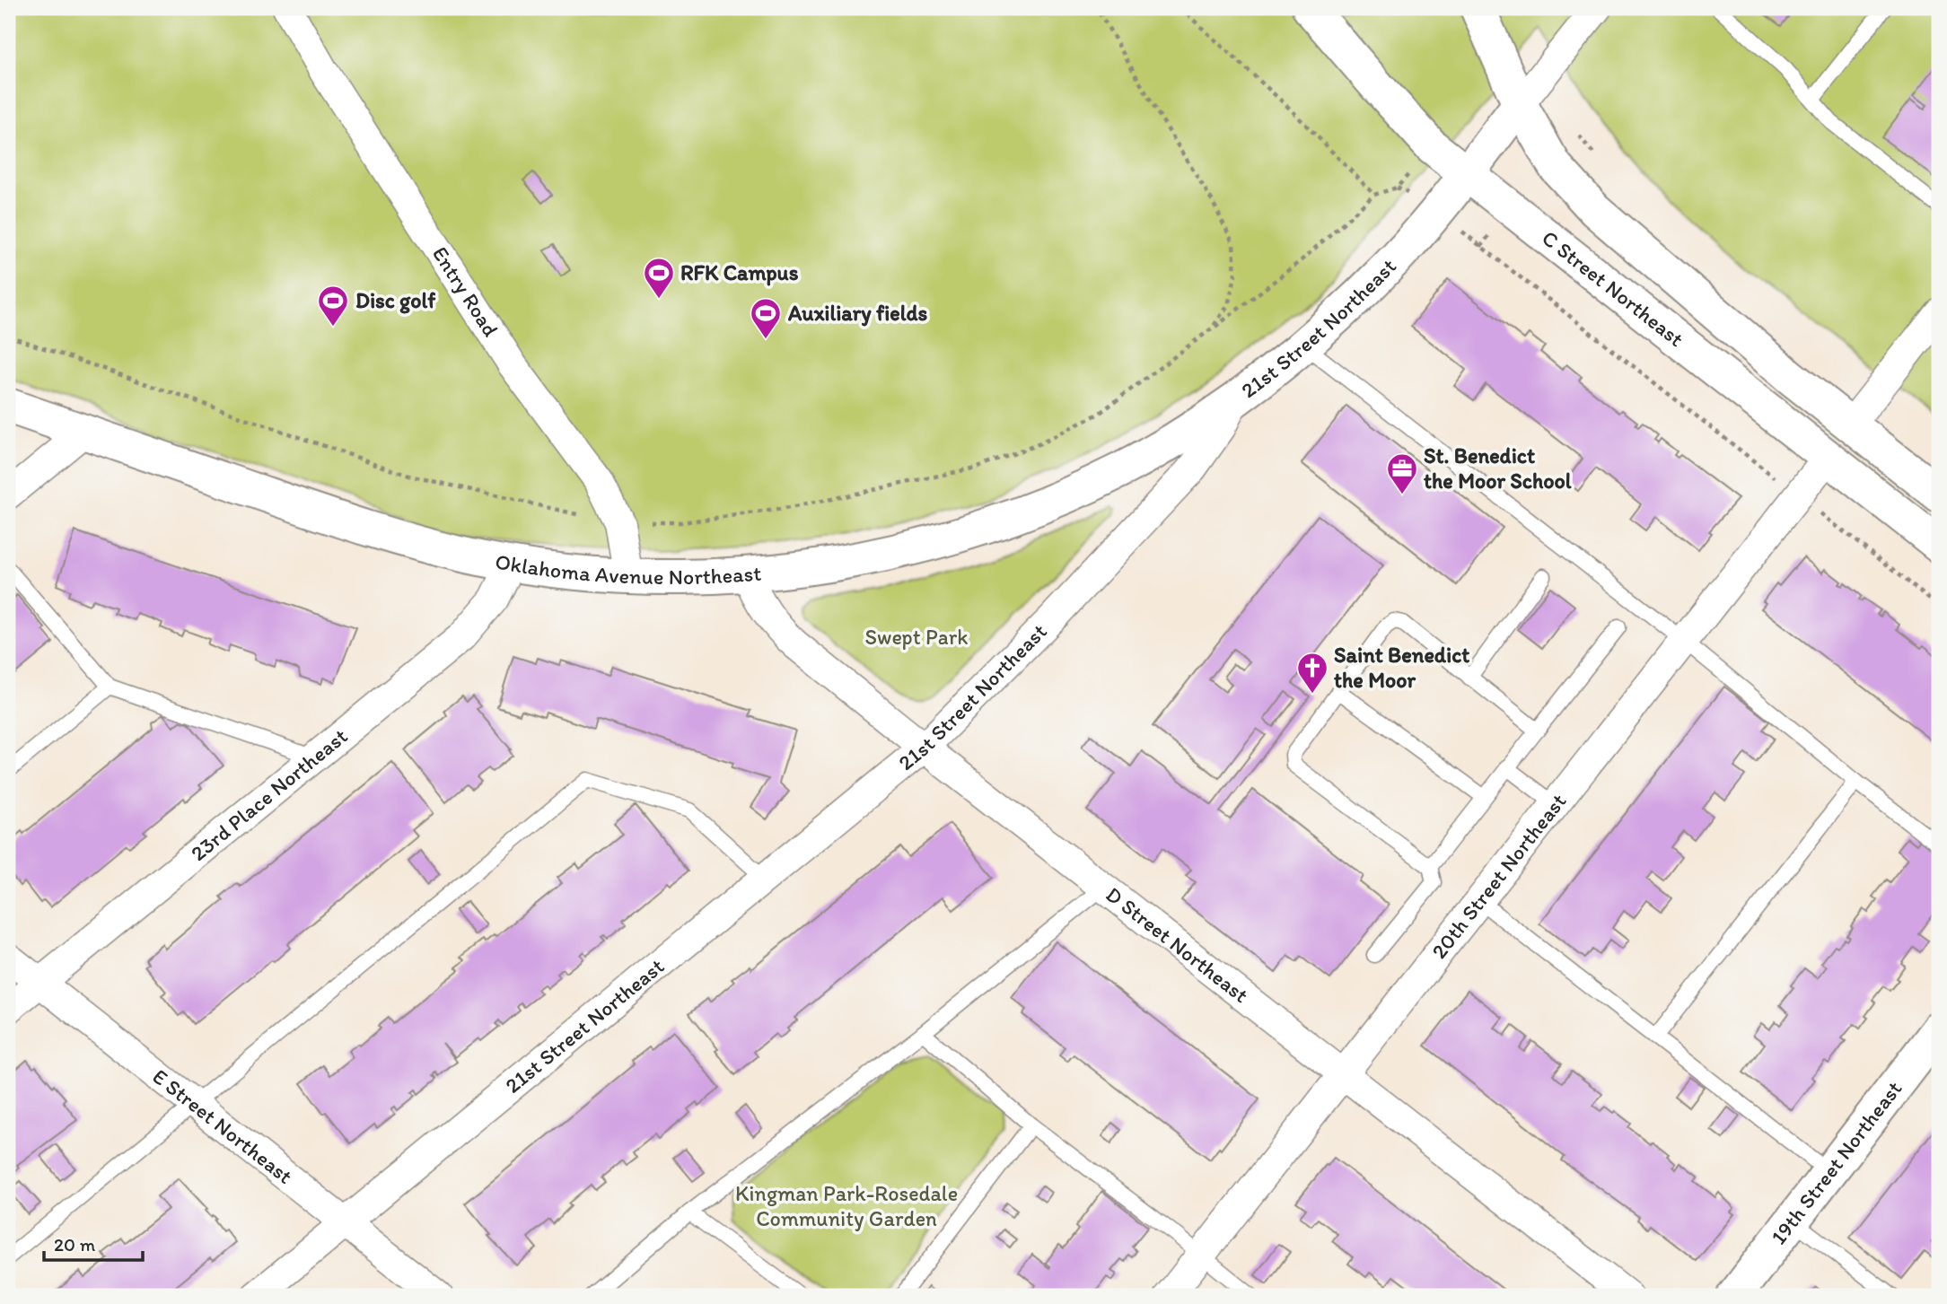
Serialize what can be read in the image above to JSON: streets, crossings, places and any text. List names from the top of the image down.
{
  "streets": {
    "main road": [
      "C Street Northeast",
      "21st Street Northeast",
      "Oklahoma Avenue Northeast",
      "19th Street Northeast"
    ],
    "street": [
      "Entry Road",
      "23rd Place Northeast",
      "20th Street Northeast",
      "D Street Northeast",
      "E Street Northeast"
    ]
  },
  "crossings": [
    ["C Street Northeast", "21st Street Northeast"],
    ["C Street Northeast", "20th Street Northeast"],
    ["Entry Road", "Oklahoma Avenue Northeast"],
    ["21st Street Northeast", "Oklahoma Avenue Northeast"],
    ["21st Street Northeast", "D Street Northeast"],
    ["21st Street Northeast", "E Street Northeast"],
    ["Oklahoma Avenue Northeast", "23rd Place Northeast"],
    ["Oklahoma Avenue Northeast", "D Street Northeast"],
    ["23rd Place Northeast", "E Street Northeast"],
    ["20th Street Northeast", "D Street Northeast"]
  ],
  "parks": ["Swept Park", "Kingman Park-Rosedale Community Garden"],
  "places": {
    "sports": ["RFK Campus", "Disc golf", "Auxiliary fields"],
    "office": ["St. Benedict the Moor School"],
    "church": ["Saint Benedict the Moor"]
  },
  "scale_bar": "20 m"
}
